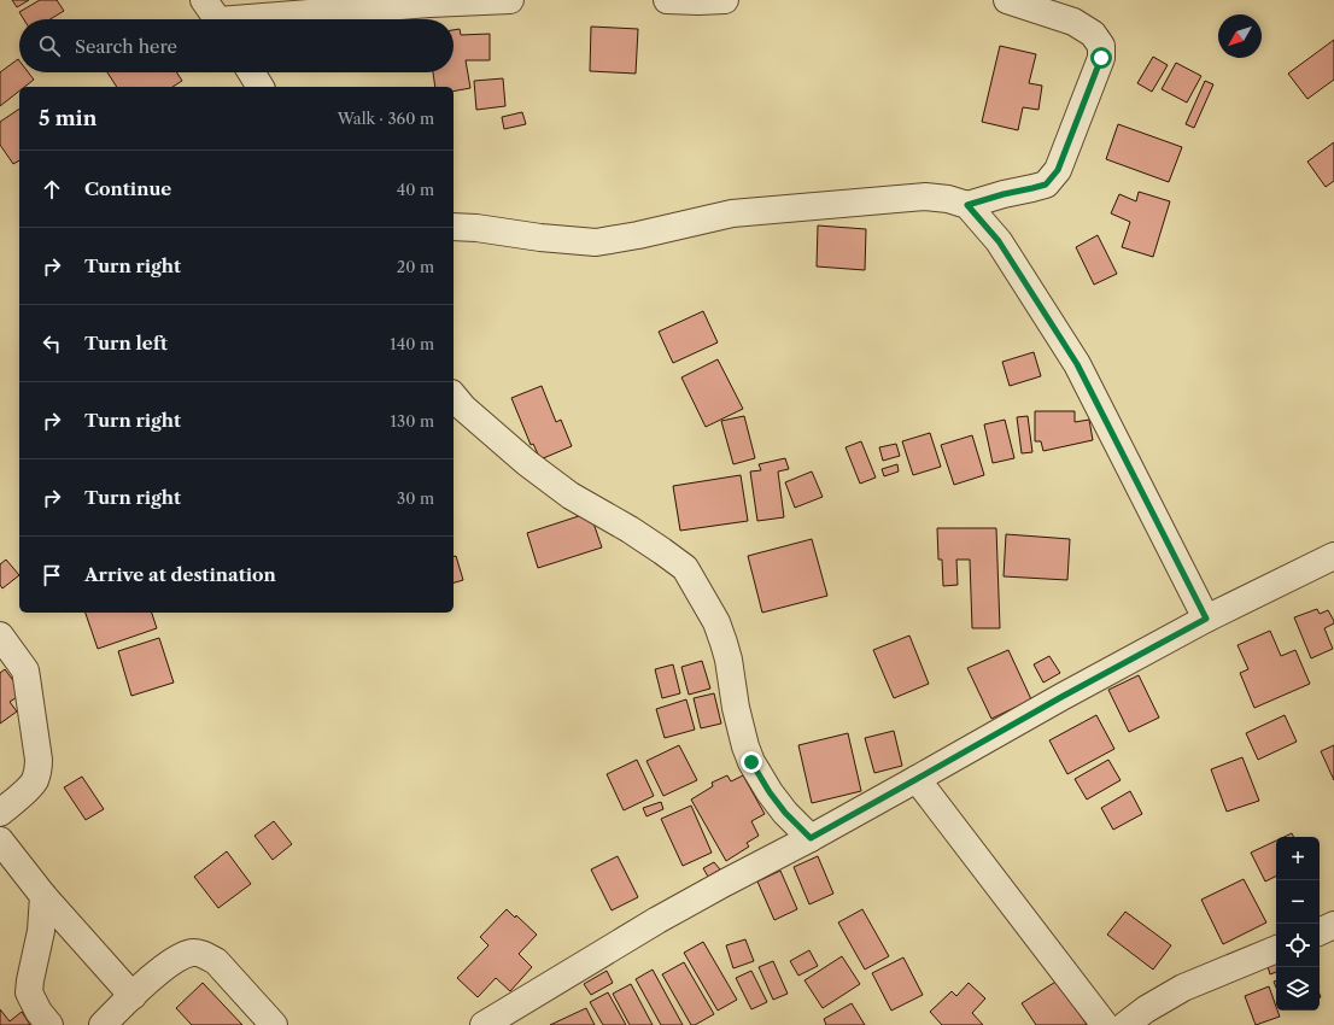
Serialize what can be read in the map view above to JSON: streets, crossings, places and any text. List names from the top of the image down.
{
  "north": "bottom left",
  "page": {
    "search": "Search here",
    "heading": ["5 min", "Walk · 360 m"],
    "list": [
      ["Continue", "40 m"],
      ["Turn right", "20 m"],
      ["Turn left", "140 m"],
      ["Turn right", "130 m"],
      ["Turn right", "30 m"],
      "Arrive at destination"
    ],
    "map_buttons": ["+", "−"]
  }
}
